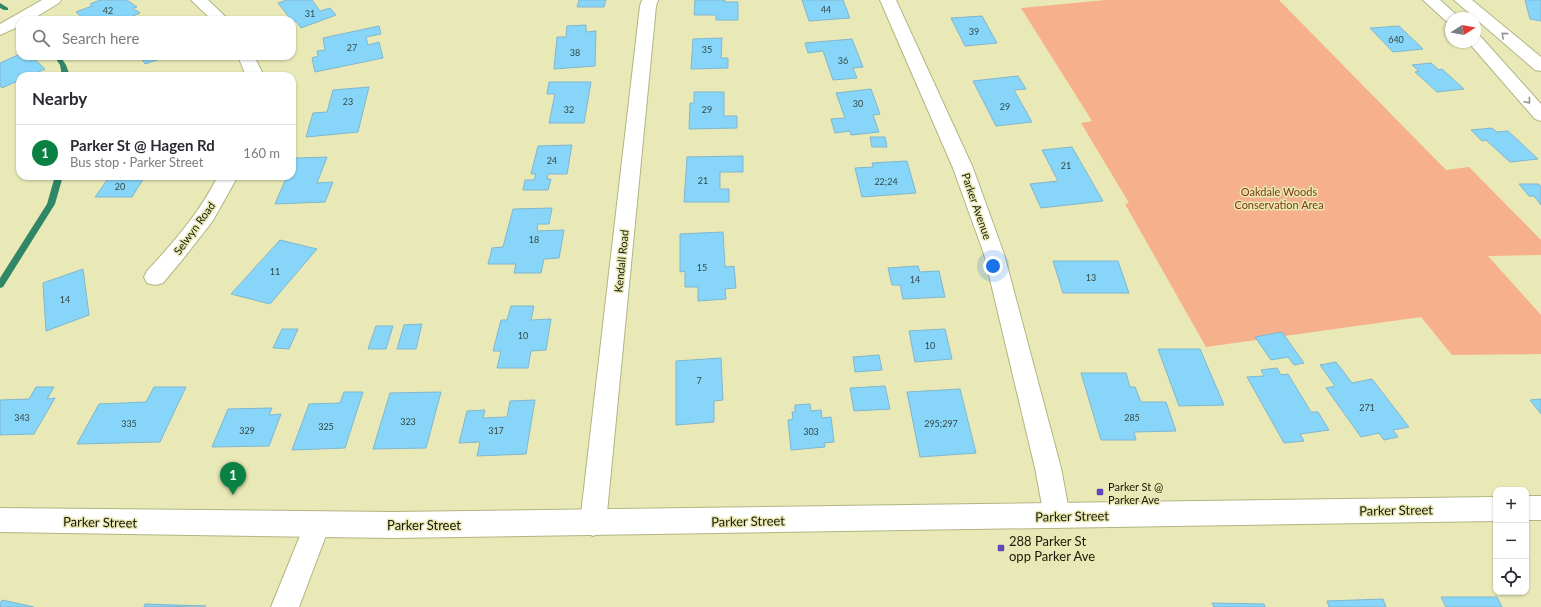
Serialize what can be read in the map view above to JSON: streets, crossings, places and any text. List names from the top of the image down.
{
  "streets": {
    "main road": [
      "Parker Avenue",
      "Selwyn Road",
      "Kendall Road",
      "Parker Street"
    ]
  },
  "crossings": [
    ["Parker Avenue", "Parker Street"],
    ["Kendall Road", "Parker Street"]
  ],
  "parks": ["Oakdale Woods Conservation Area"],
  "places": {
    "transit": ["Parker St @ Parker Ave", "288 Parker St opp Parker Ave"]
  },
  "house_numbers": [
    "44",
    "42",
    "31",
    "39",
    "640",
    "27",
    "35",
    "38",
    "36",
    "23",
    "30",
    "29",
    "32",
    "29",
    "24",
    "21",
    "21",
    "22;24",
    "20",
    "18",
    "15",
    "11",
    "13",
    "14",
    "14",
    "10",
    "10",
    "7",
    "271",
    "343",
    "285",
    "323",
    "335",
    "295;297",
    "325",
    "329",
    "317",
    "303"
  ],
  "north": "right",
  "page": {
    "search": "Search here",
    "heading": "Nearby",
    "list": [
      {
        "mark": "1",
        "name": "Parker St @ Hagen Rd",
        "note": "Bus stop · Parker Street",
        "value": "160 m"
      }
    ],
    "pins": "1",
    "map_buttons": ["+", "−"]
  }
}
